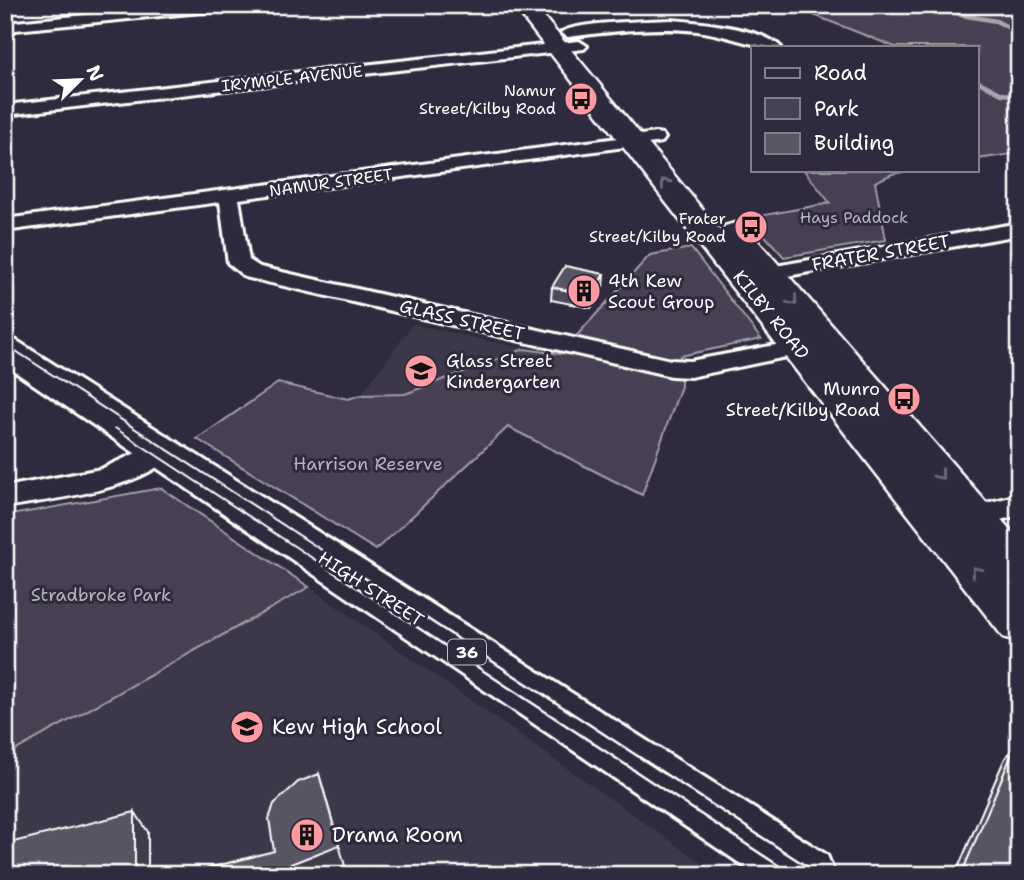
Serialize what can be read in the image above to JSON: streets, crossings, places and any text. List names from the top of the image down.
{
  "streets": {
    "main road": ["HIGH STREET", "36"],
    "street": [
      "IRYMPLE AVENUE",
      "NAMUR STREET",
      "FRATER STREET",
      "KILBY ROAD",
      "GLASS STREET"
    ]
  },
  "crossings": [
    ["IRYMPLE AVENUE", "KILBY ROAD"],
    ["NAMUR STREET", "KILBY ROAD"],
    ["NAMUR STREET", "GLASS STREET"],
    ["FRATER STREET", "KILBY ROAD"],
    ["KILBY ROAD", "GLASS STREET"]
  ],
  "parks": ["Hays Paddock", "Harrison Reserve", "Stradbroke Park"],
  "places": {
    "bus stop": ["Namur Street/Kilby Road", "Frater Street/Kilby Road", "Munro Street/Kilby Road"],
    "building": ["4th Kew Scout Group", "Drama Room"],
    "school or university": ["Glass Street Kindergarten", "Kew High School"]
  },
  "legend": ["Road", "Park", "Building"],
  "north": "top right"
}
